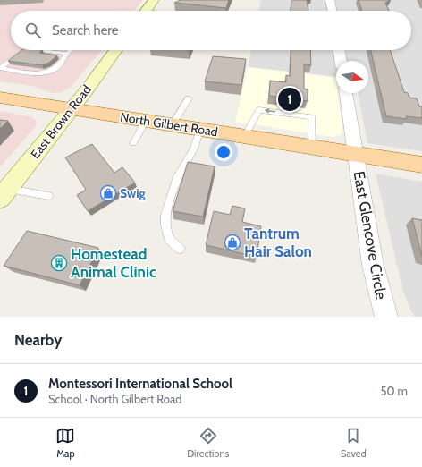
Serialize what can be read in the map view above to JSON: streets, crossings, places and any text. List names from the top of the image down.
{
  "streets": {
    "main road": ["East Brown Road", "North Gilbert Road"],
    "street": ["East Glencove Circle"]
  },
  "crossings": [
    ["East Brown Road", "North Gilbert Road"],
    ["North Gilbert Road", "East Glencove Circle"]
  ],
  "places": {
    "shop": ["Swig", "Tantrum Hair Salon"],
    "building": ["Homestead Animal Clinic"]
  },
  "north": "right",
  "page": {
    "search": "Search here",
    "pins": "1",
    "heading": "Nearby",
    "list": [
      {
        "mark": "1",
        "name": "Montessori International School",
        "note": "School · North Gilbert Road",
        "value": "50 m"
      }
    ],
    "nav": ["Map", "Directions", "Saved"]
  }
}
